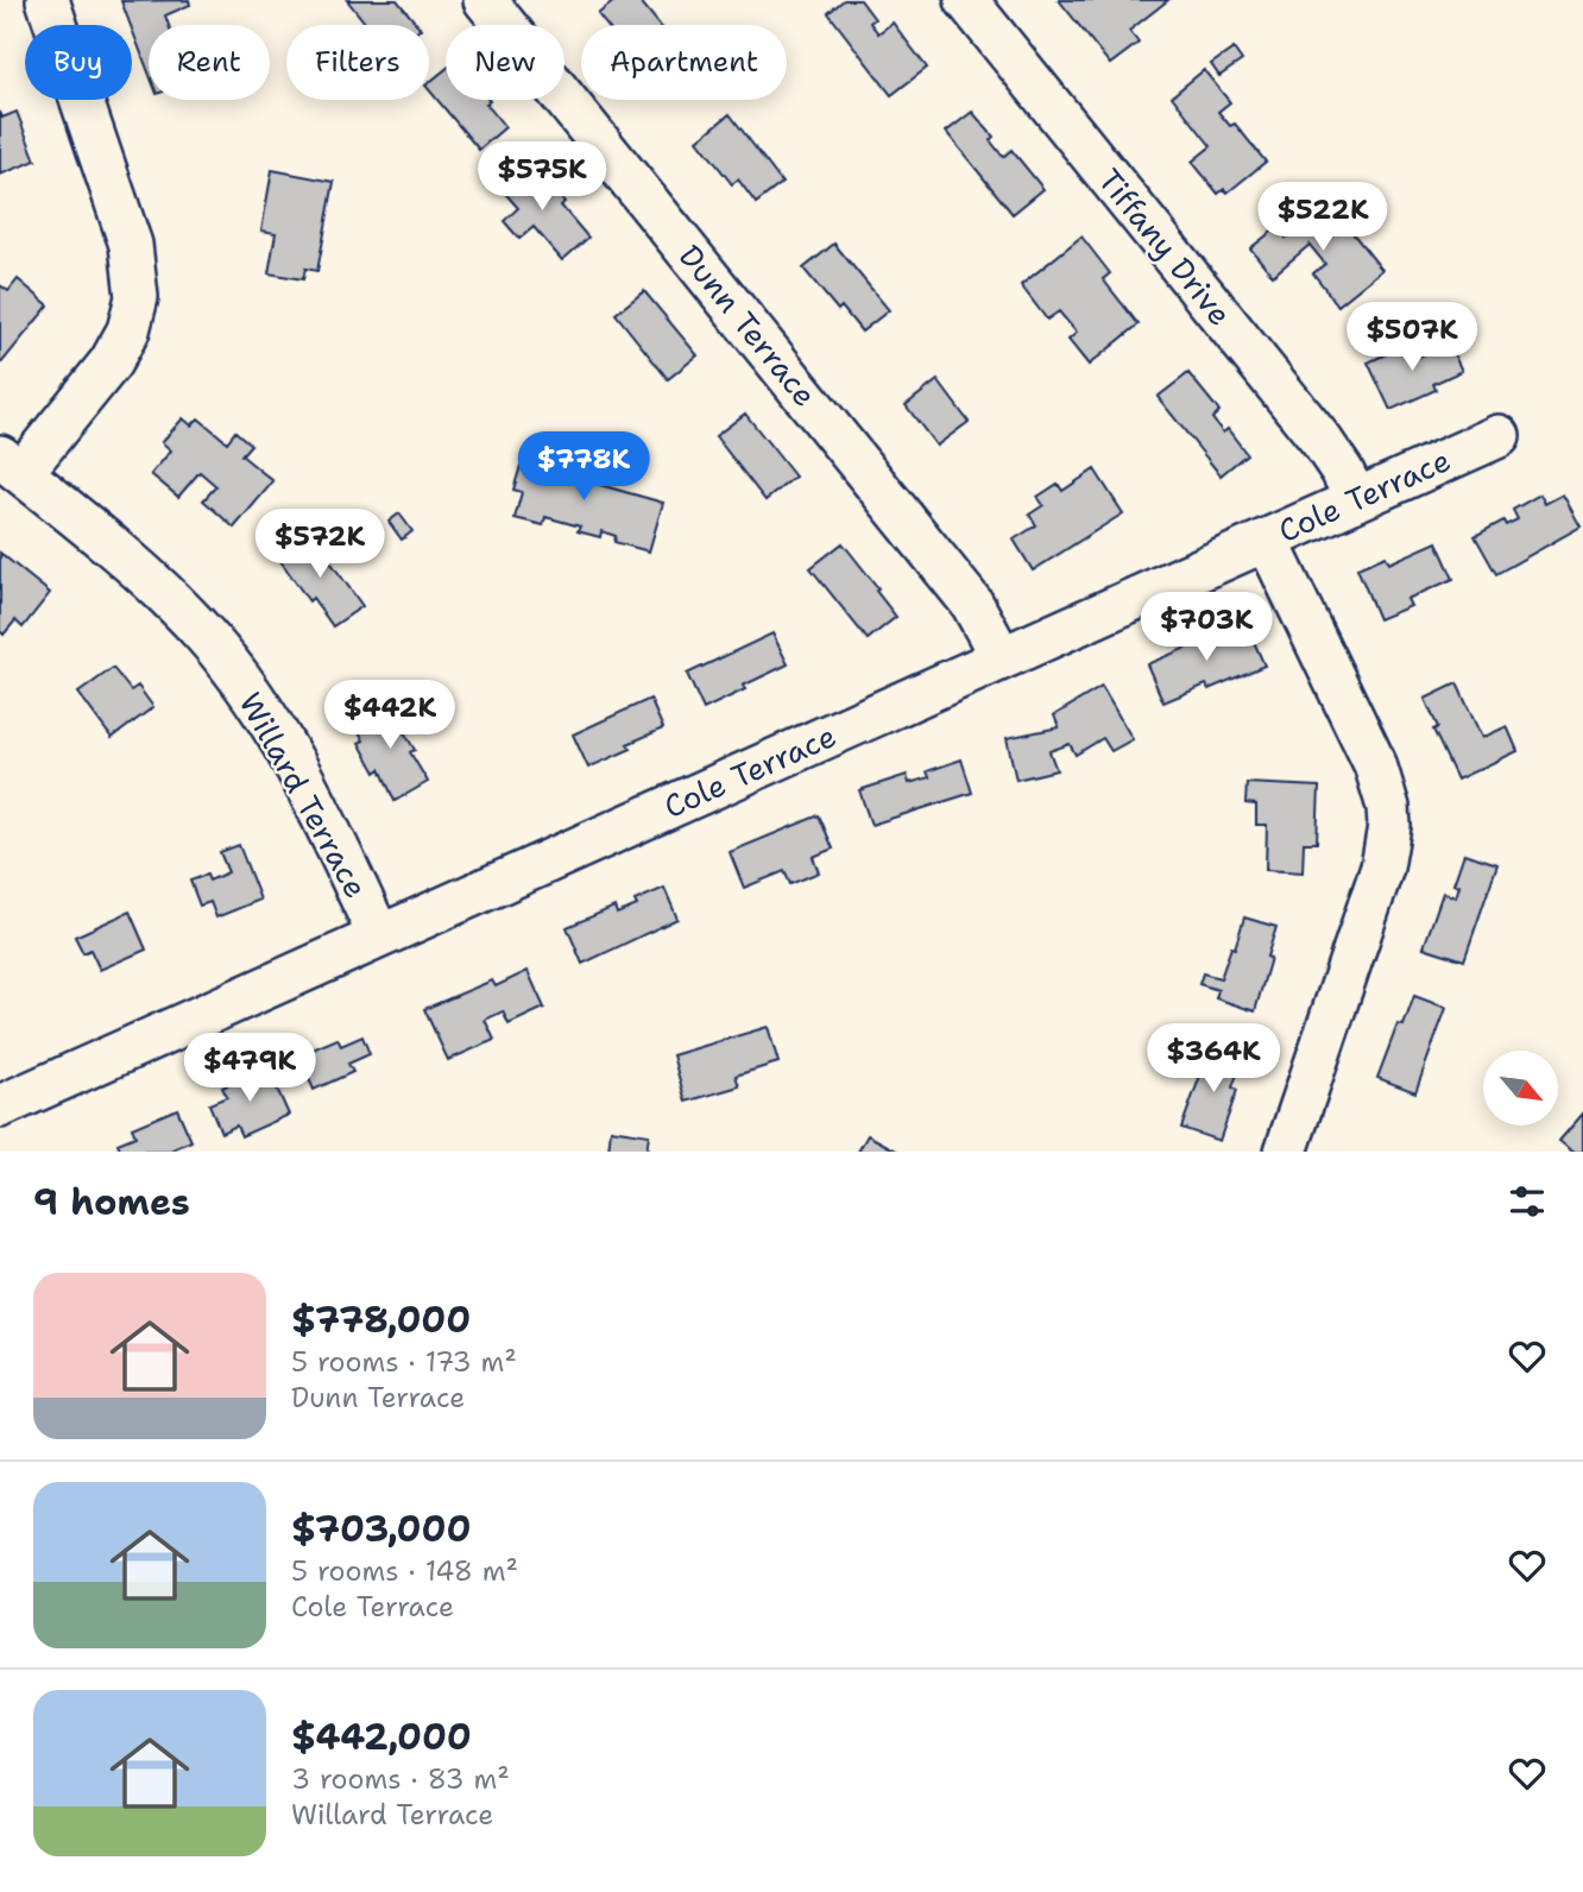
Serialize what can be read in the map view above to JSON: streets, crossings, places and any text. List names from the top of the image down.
{
  "streets": {
    "street": [
      "Tiffany Drive",
      "Dunn Terrace",
      "Cole Terrace",
      "Willard Terrace"
    ]
  },
  "crossings": [
    ["Tiffany Drive", "Cole Terrace"],
    ["Dunn Terrace", "Cole Terrace"],
    ["Cole Terrace", "Willard Terrace"]
  ],
  "north": "bottom right",
  "page": {
    "chip": [
      "Buy",
      "Rent",
      "Filters",
      "New",
      "Apartment"
    ],
    "price": [
      "$575K",
      "$522K",
      "$507K",
      "$778K",
      "$572K",
      "$703K",
      "$442K",
      "$364K",
      "$479K"
    ],
    "heading": "9 homes",
    "list": [
      {
        "name": "$778,000",
        "note": "5 rooms · 173 m² · Dunn Terrace"
      },
      {
        "name": "$703,000",
        "note": "5 rooms · 148 m² · Cole Terrace"
      },
      {
        "name": "$442,000",
        "note": "3 rooms · 83 m² · Willard Terrace"
      }
    ]
  }
}
